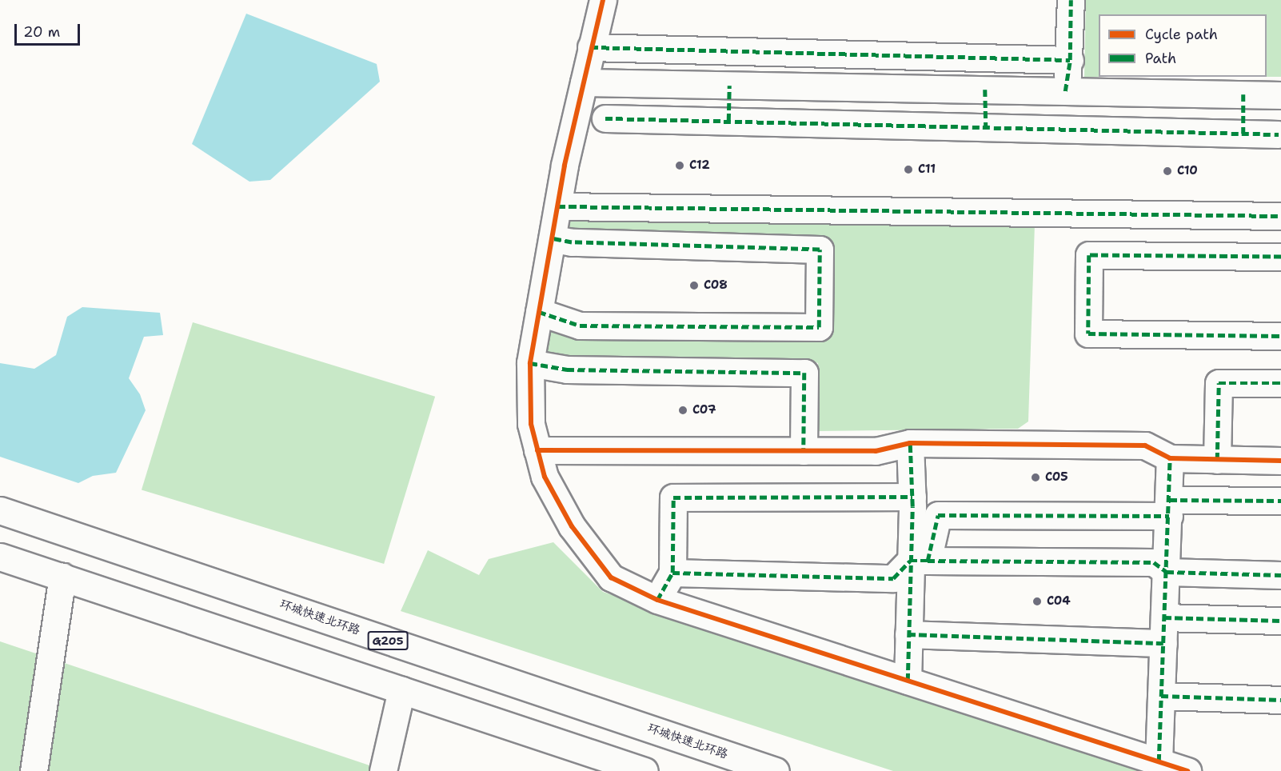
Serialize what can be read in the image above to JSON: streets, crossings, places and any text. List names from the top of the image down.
{
  "streets": {
    "main road": ["环城快速北环路", "G205"]
  },
  "places": [
    "C12",
    "C11",
    "C10",
    "C08",
    "C07",
    "C05",
    "C04"
  ],
  "legend": ["Cycle path", "Path"],
  "scale_bar": "20 m"
}
